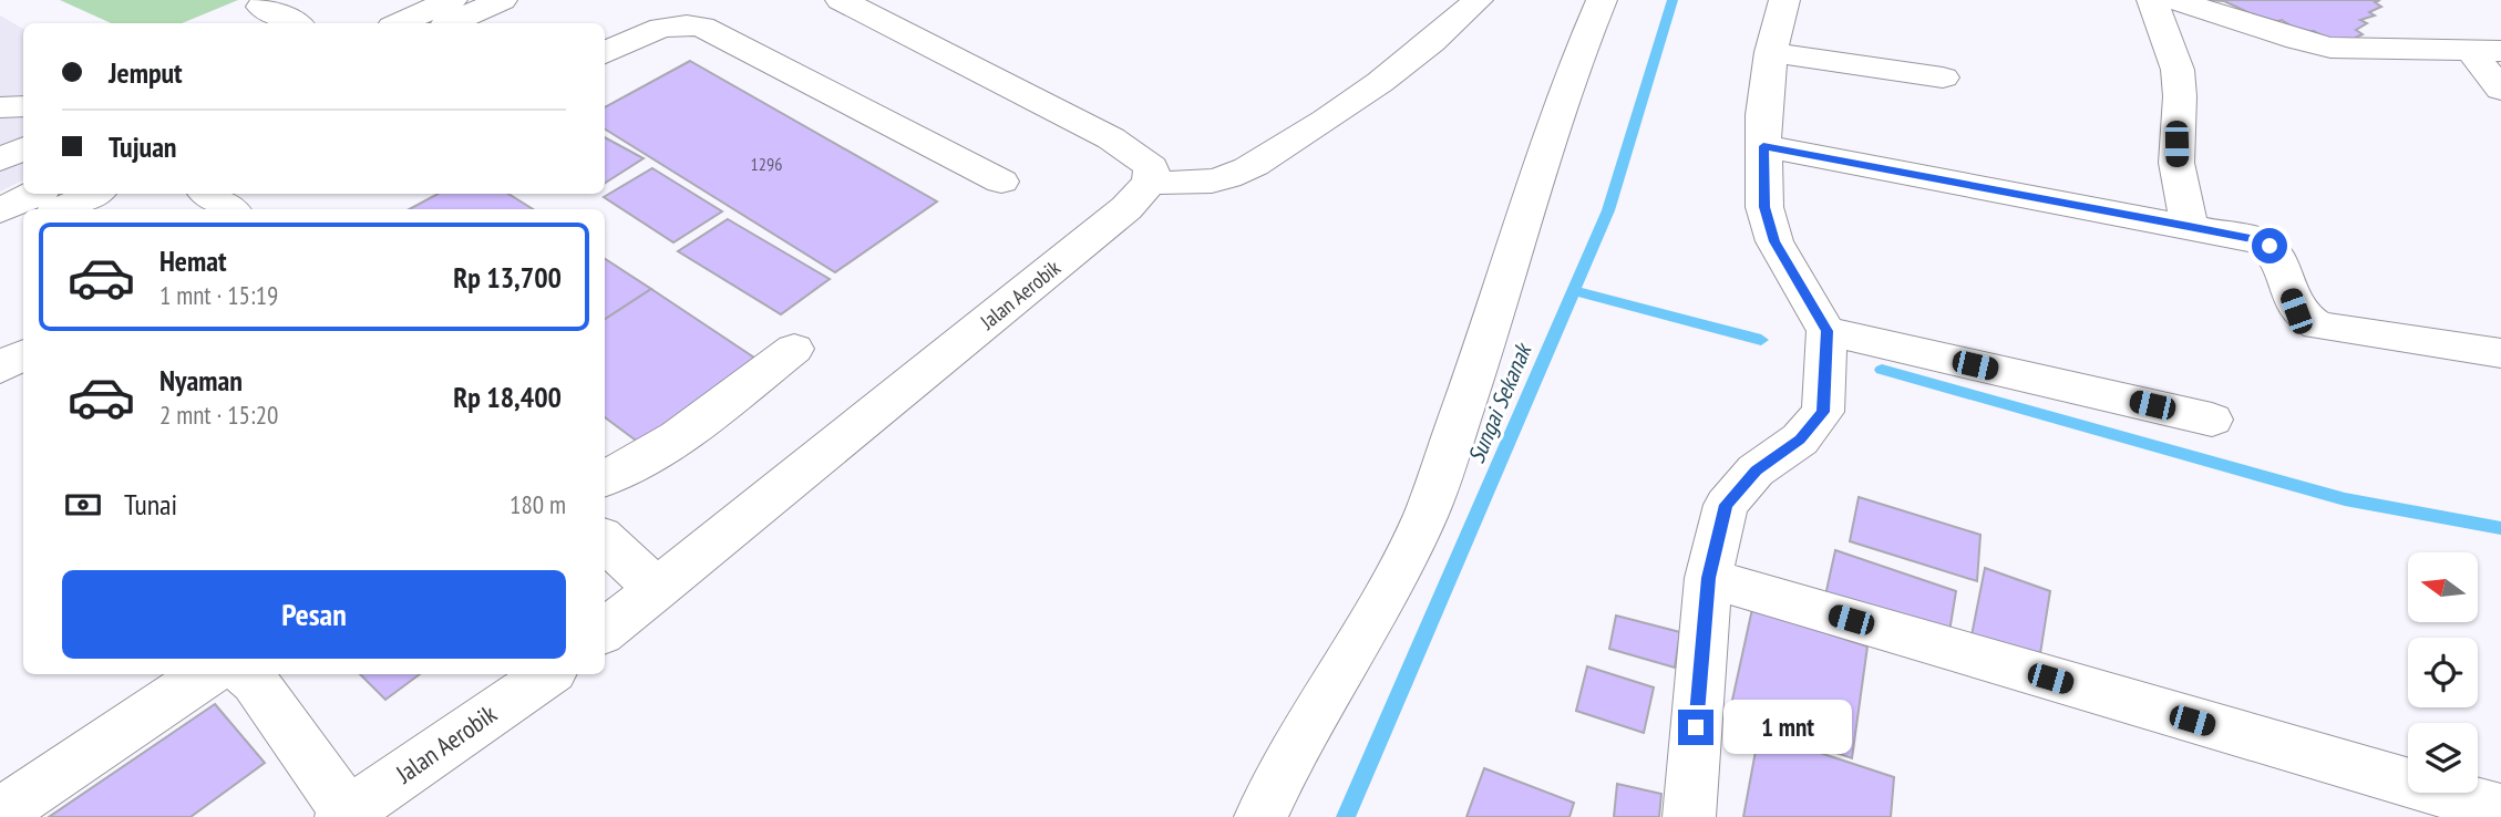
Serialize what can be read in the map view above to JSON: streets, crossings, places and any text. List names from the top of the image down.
{
  "streets": {
    "street": ["Jalan Aerobik"]
  },
  "water": ["Sungai Sekanak"],
  "house_numbers": ["1296"],
  "north": "left",
  "page": {
    "banner": ["Jemput", "Tujuan"],
    "list": [
      {
        "name": "Hemat",
        "note": "1 mnt · 15:19",
        "value": "Rp 13,700"
      },
      {
        "name": "Nyaman",
        "note": "2 mnt · 15:20",
        "value": "Rp 18,400"
      }
    ],
    "pay": ["Tunai", "180 m"],
    "buttons": "Pesan",
    "bubble": "1 mnt"
  }
}
